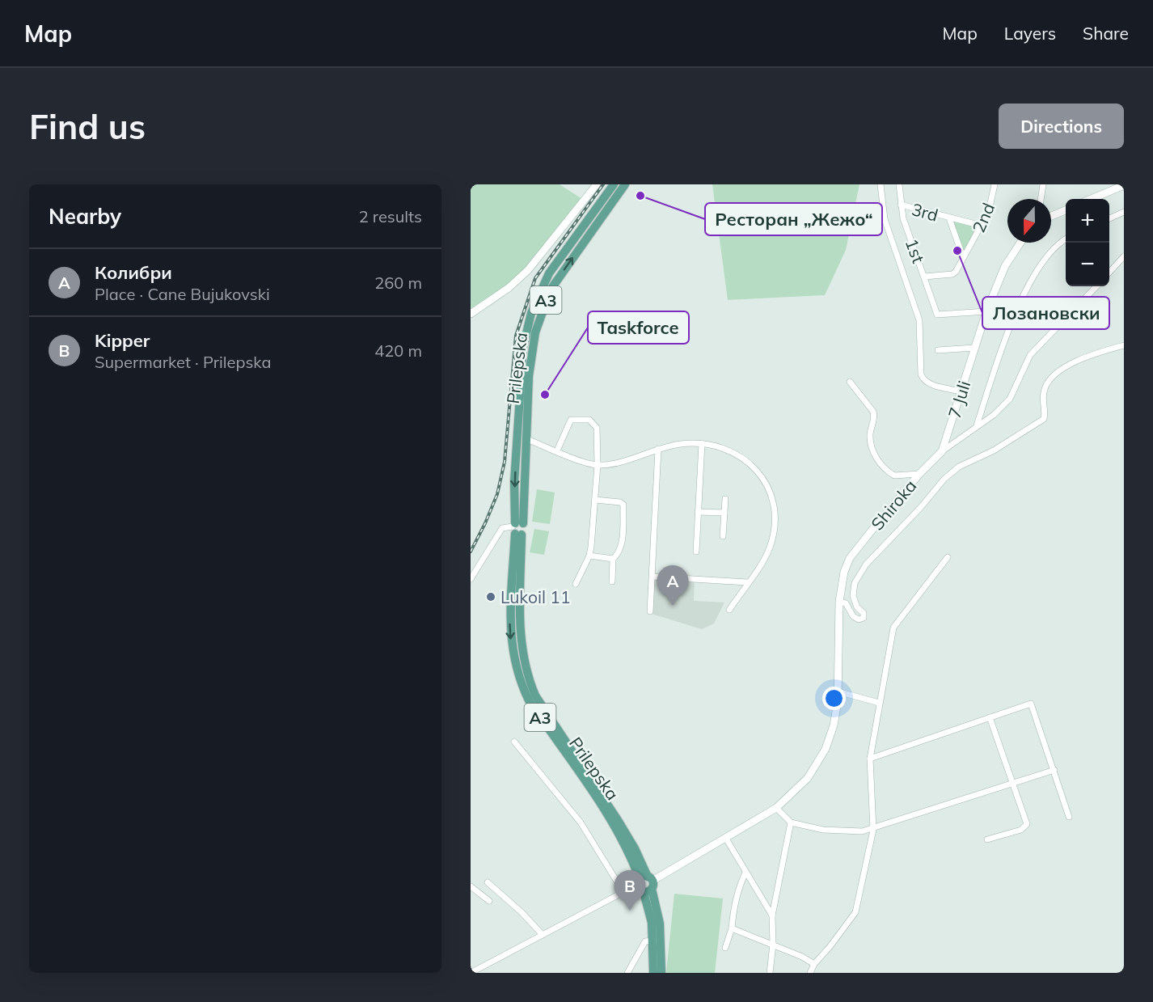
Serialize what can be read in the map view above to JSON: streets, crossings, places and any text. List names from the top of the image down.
{
  "streets": {
    "main road": ["A3", "Prilepska"],
    "street": [
      "3rd",
      "2nd",
      "1st",
      "7 Juli",
      "Shiroka"
    ]
  },
  "crossings": [
    ["3rd", "2nd"],
    ["3rd", "1st"],
    ["2nd", "1st"],
    ["1st", "7 Juli"],
    ["Prilepska", "Shiroka"],
    ["7 Juli", "Shiroka"]
  ],
  "places": [
    "Ресторан „Жежо“",
    "Лозановски",
    "Taskforce",
    "Lukoil 11"
  ],
  "north": "bottom",
  "page": {
    "header": "Map",
    "nav": ["Map", "Layers", "Share"],
    "buttons": "Directions",
    "title": "Find us",
    "heading": ["Nearby", "2 results"],
    "map_buttons": ["+", "−"],
    "list": [
      {
        "mark": "A",
        "name": "Колибри",
        "note": "Place · Cane Bujukovski",
        "value": "260 m"
      },
      {
        "mark": "B",
        "name": "Kipper",
        "note": "Supermarket · Prilepska",
        "value": "420 m"
      }
    ],
    "pins": ["A", "B"]
  }
}
